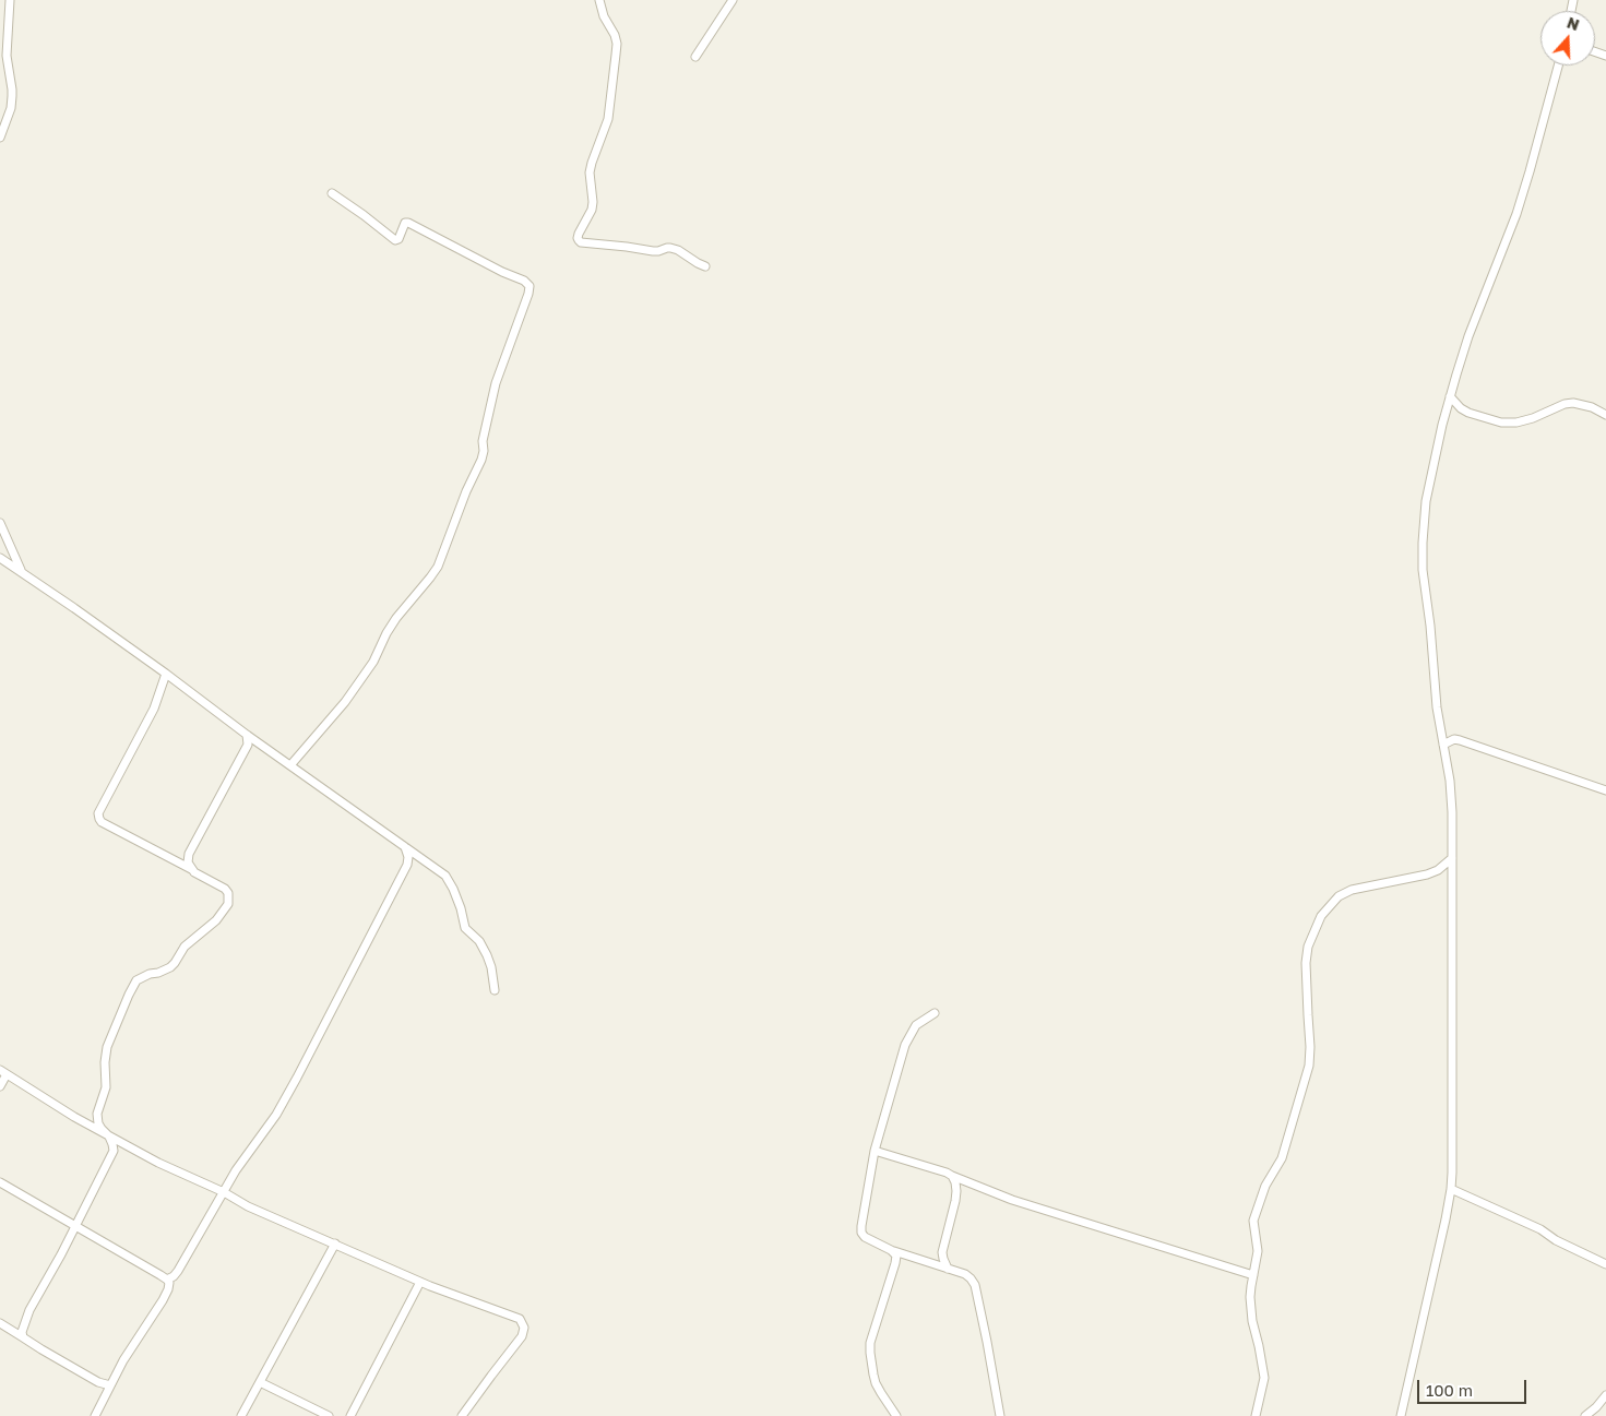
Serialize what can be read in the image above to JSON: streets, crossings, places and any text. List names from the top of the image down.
{
  "scale_bar": "100 m",
  "north": "top"
}
